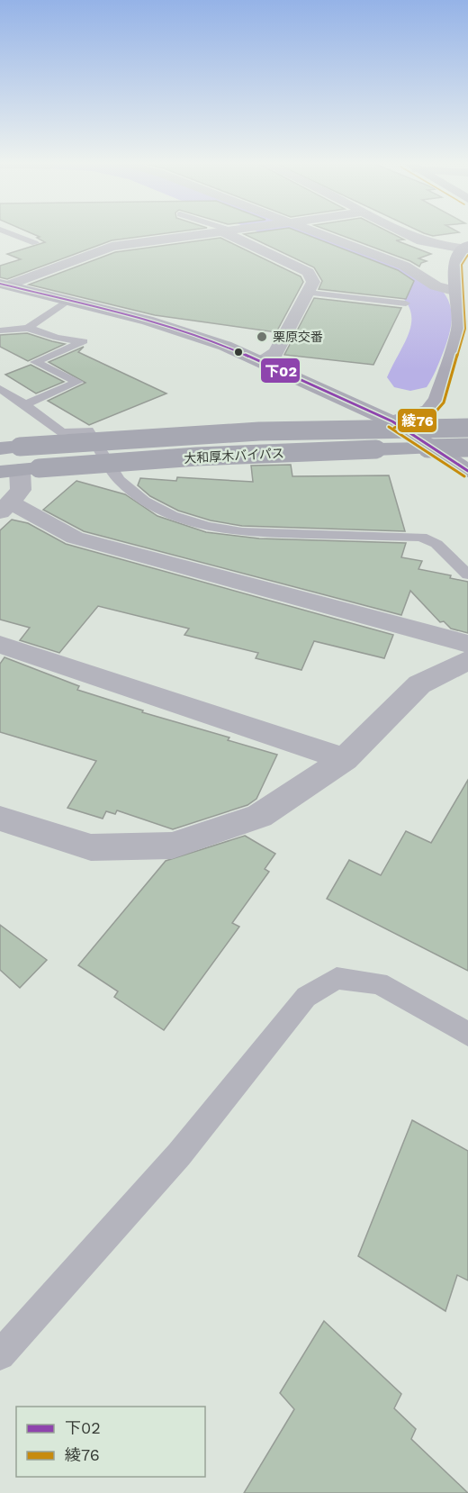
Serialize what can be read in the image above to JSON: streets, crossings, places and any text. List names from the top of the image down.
{
  "streets": {
    "highway": ["大和厚木バイパス"]
  },
  "places": ["栗原交番"],
  "lines": ["transit line 綾76", "transit line 下02"],
  "legend": ["下02", "綾76"]
}
